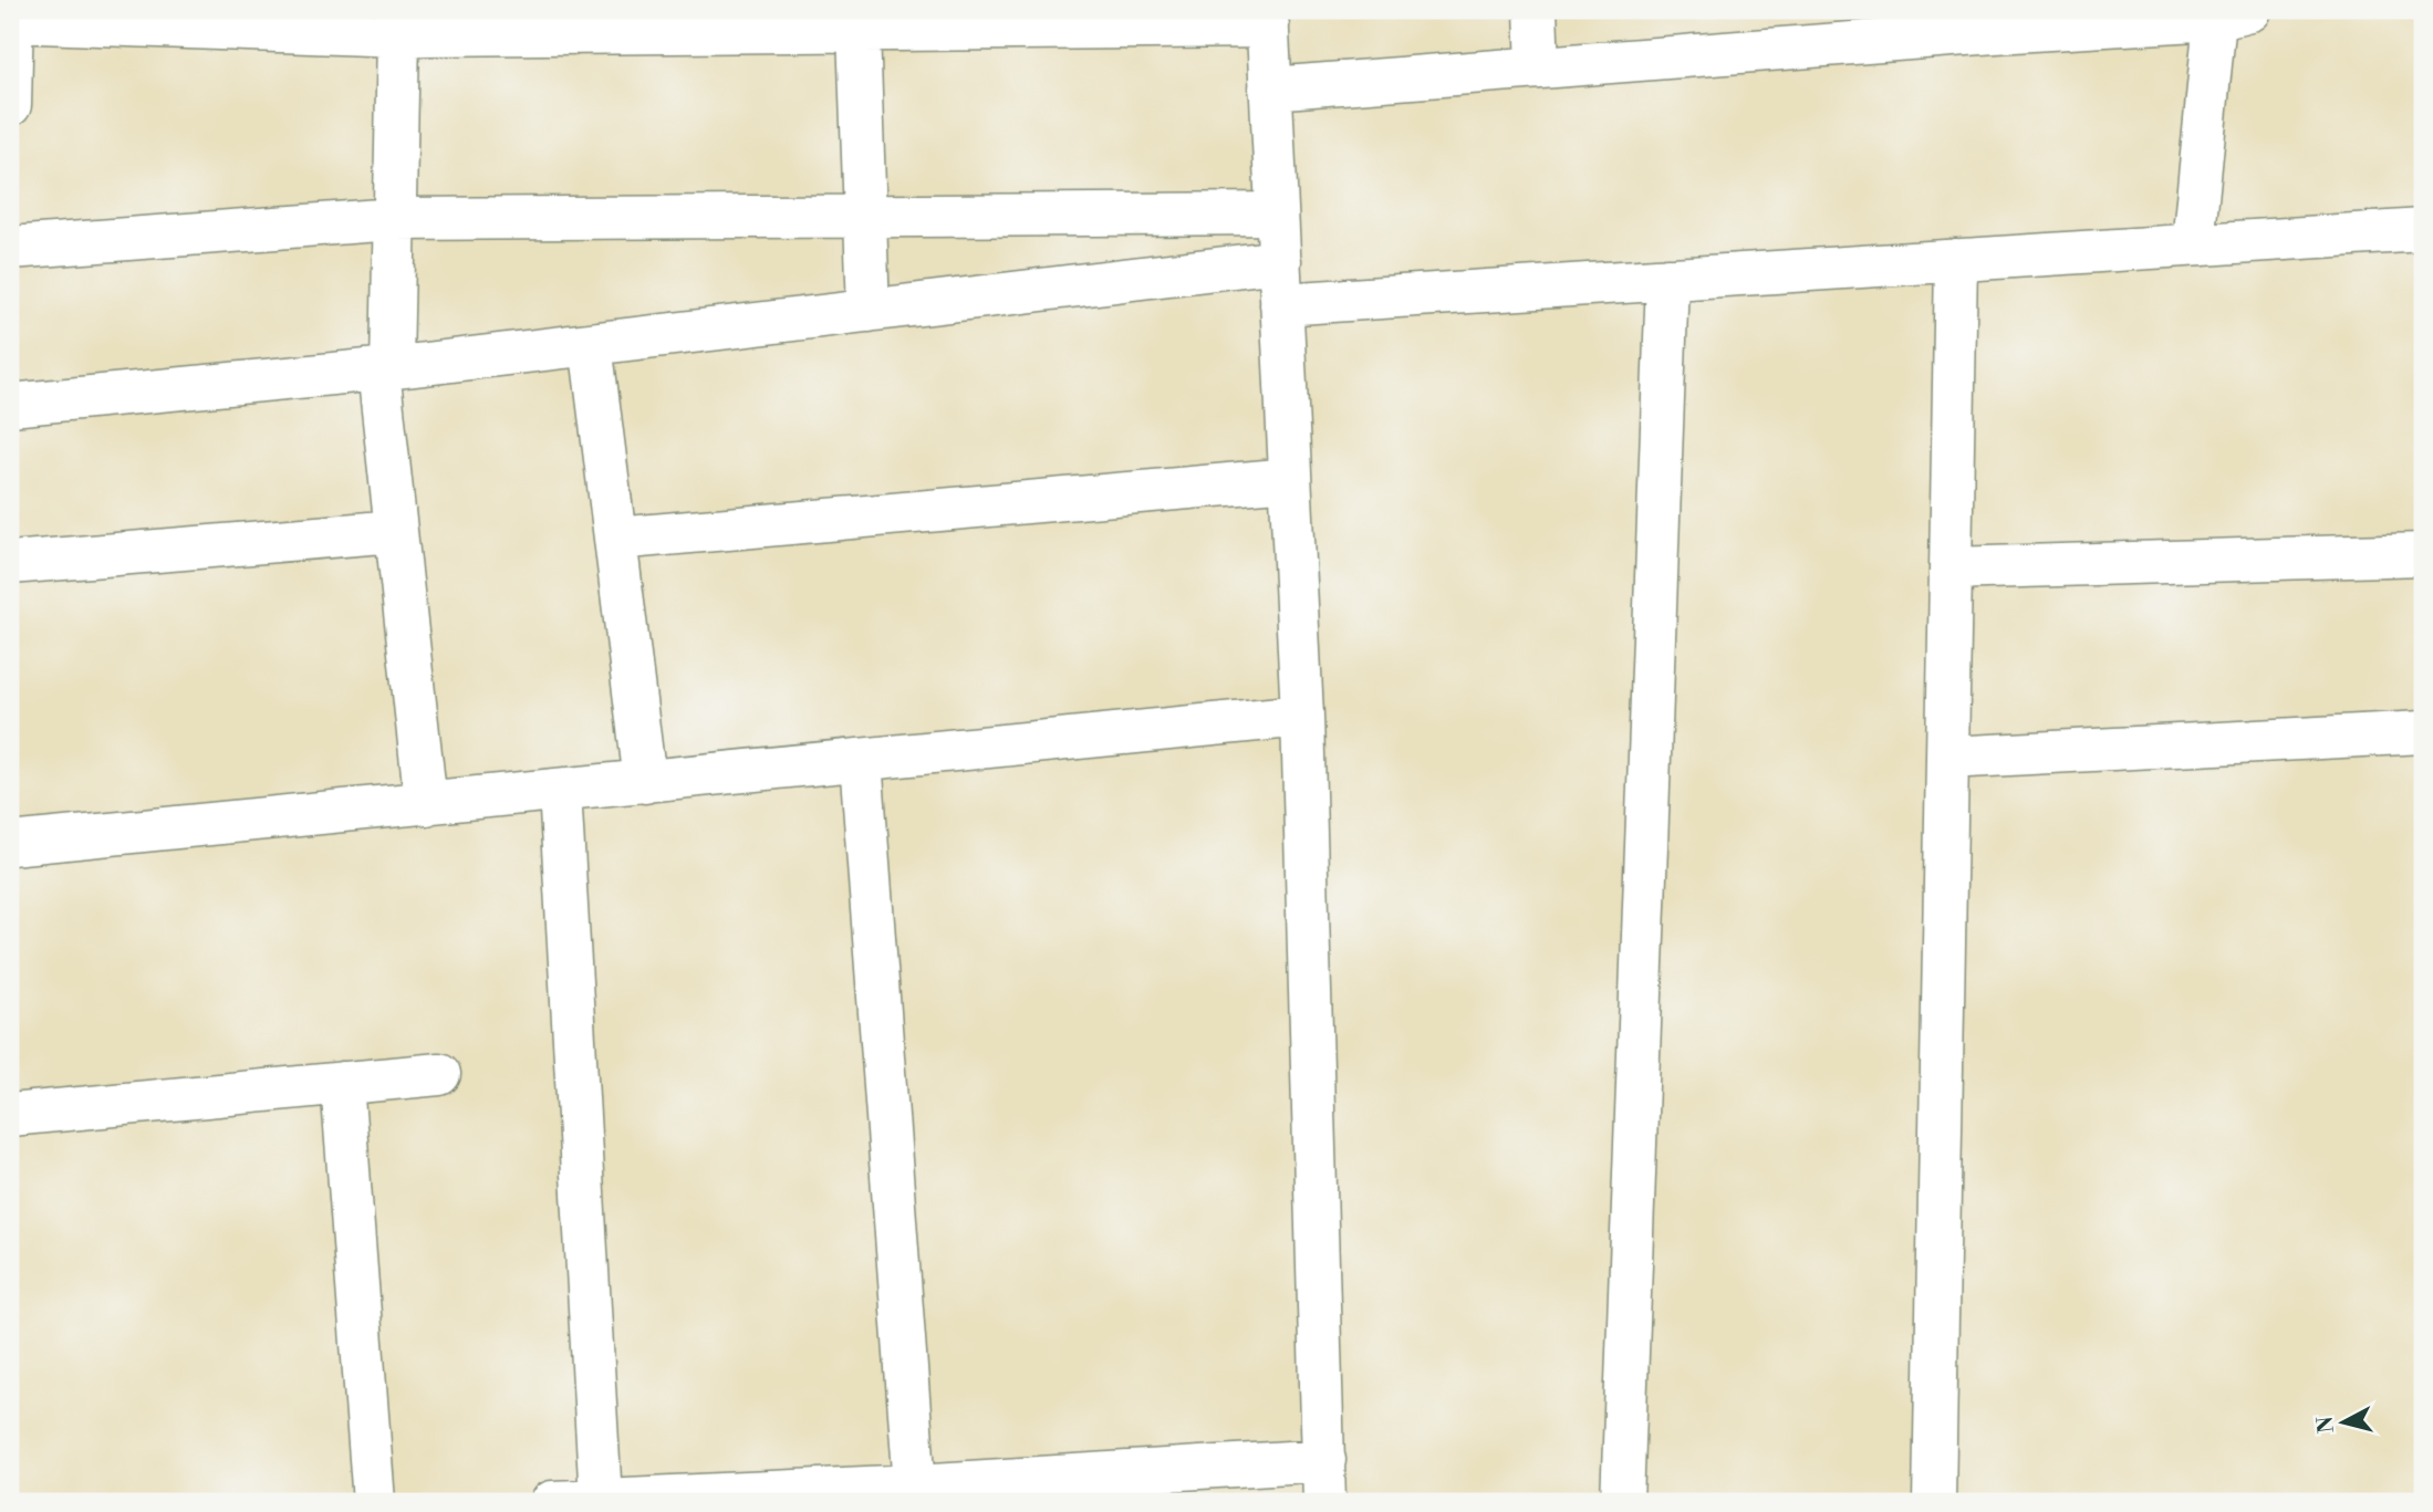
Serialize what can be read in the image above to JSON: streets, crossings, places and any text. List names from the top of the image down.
{
  "north": "left"
}
